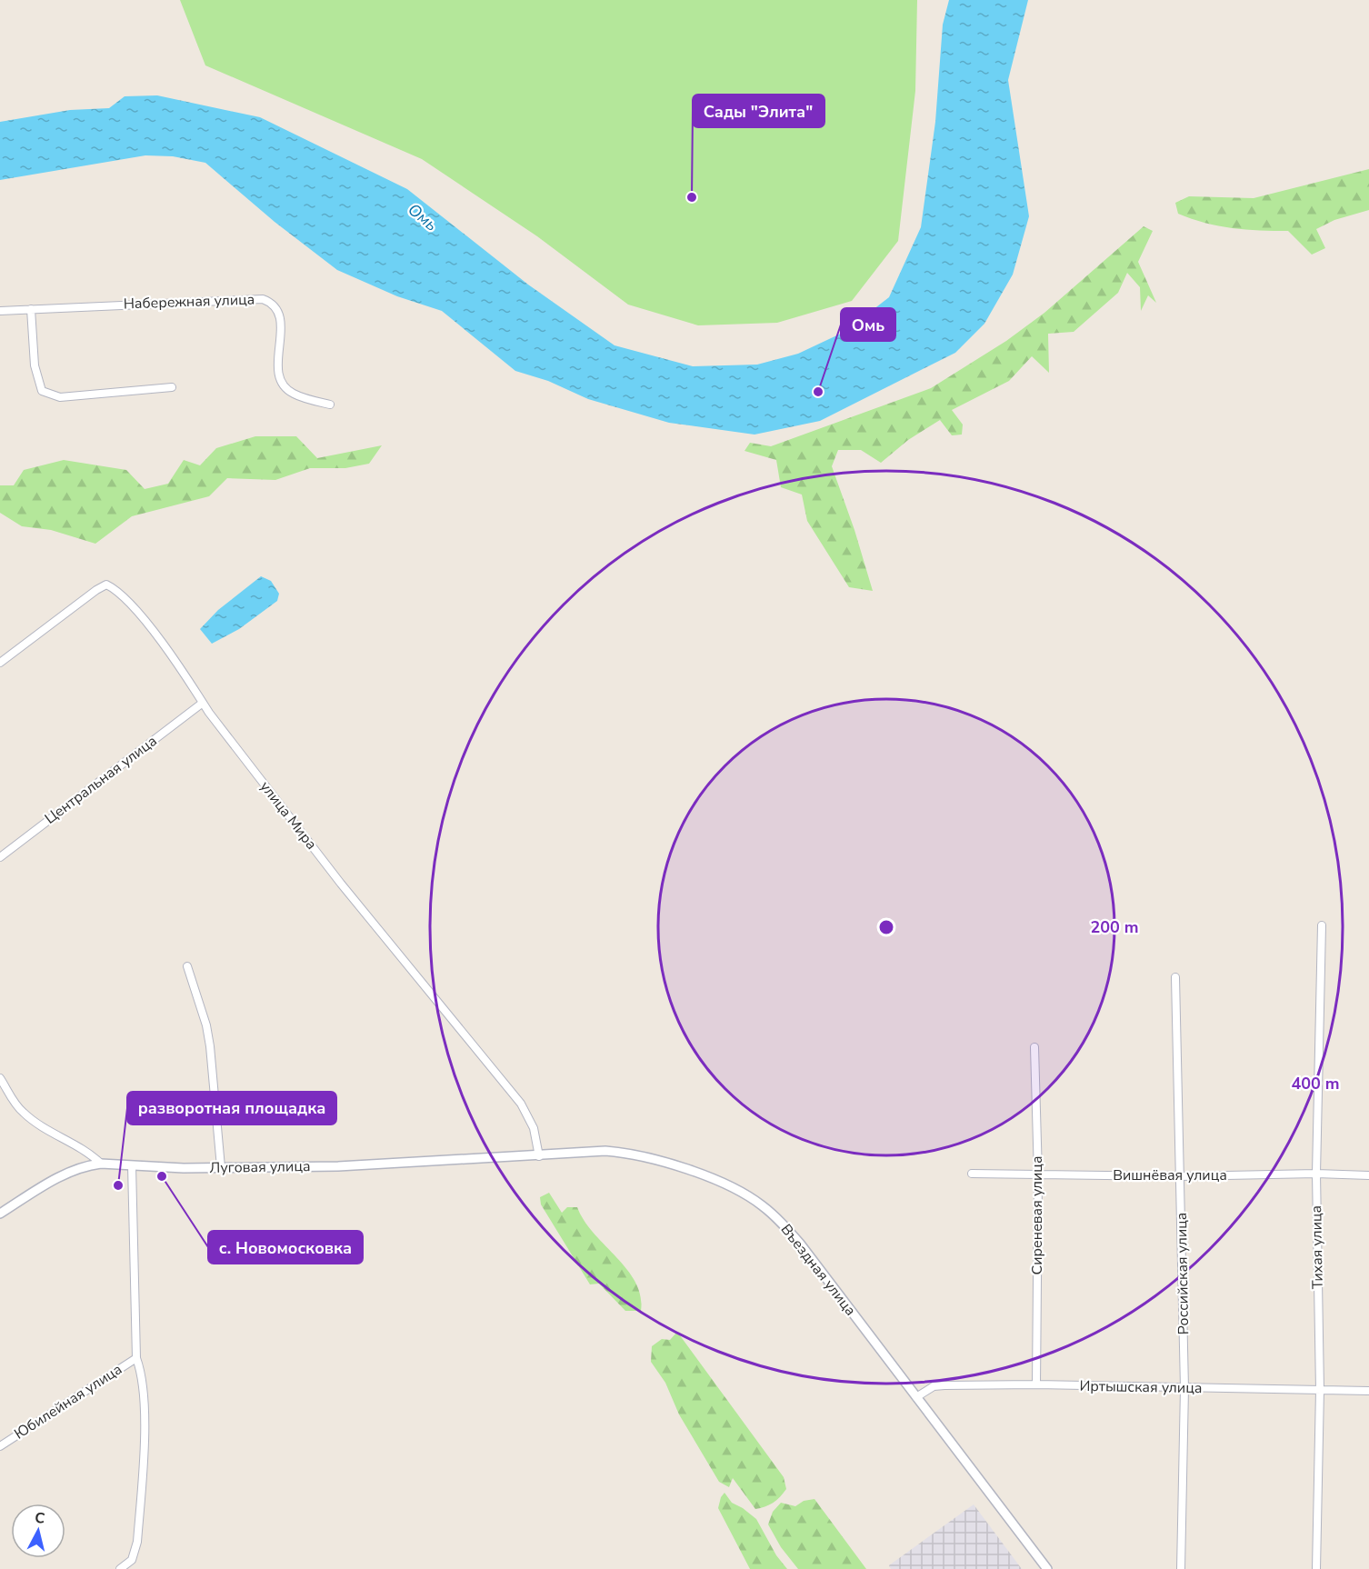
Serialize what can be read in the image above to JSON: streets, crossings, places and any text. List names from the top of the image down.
{
  "streets": {
    "street": [
      "Набережная улица",
      "Центральная улица",
      "улица Мира",
      "Луговая улица",
      "Вишнёвая улица",
      "Сиреневая улица",
      "Тихая улица",
      "Въездная улица",
      "Российская улица",
      "Иртышская улица",
      "Юбилейная улица"
    ]
  },
  "crossings": [
    ["Центральная улица", "улица Мира"],
    ["улица Мира", "Луговая улица"],
    ["улица Мира", "Въездная улица"],
    ["Луговая улица", "Въездная улица"],
    ["Вишнёвая улица", "Сиреневая улица"],
    ["Вишнёвая улица", "Тихая улица"],
    ["Вишнёвая улица", "Российская улица"],
    ["Сиреневая улица", "Иртышская улица"],
    ["Тихая улица", "Иртышская улица"],
    ["Въездная улица", "Иртышская улица"],
    ["Российская улица", "Иртышская улица"]
  ],
  "water": ["Омь"],
  "places": [
    "Сады \"Элита\"",
    "Омь",
    "с. Новомосковка",
    "разворотная площадка"
  ],
  "north": "top",
  "rings": ["200 m", "400 m"]
}
